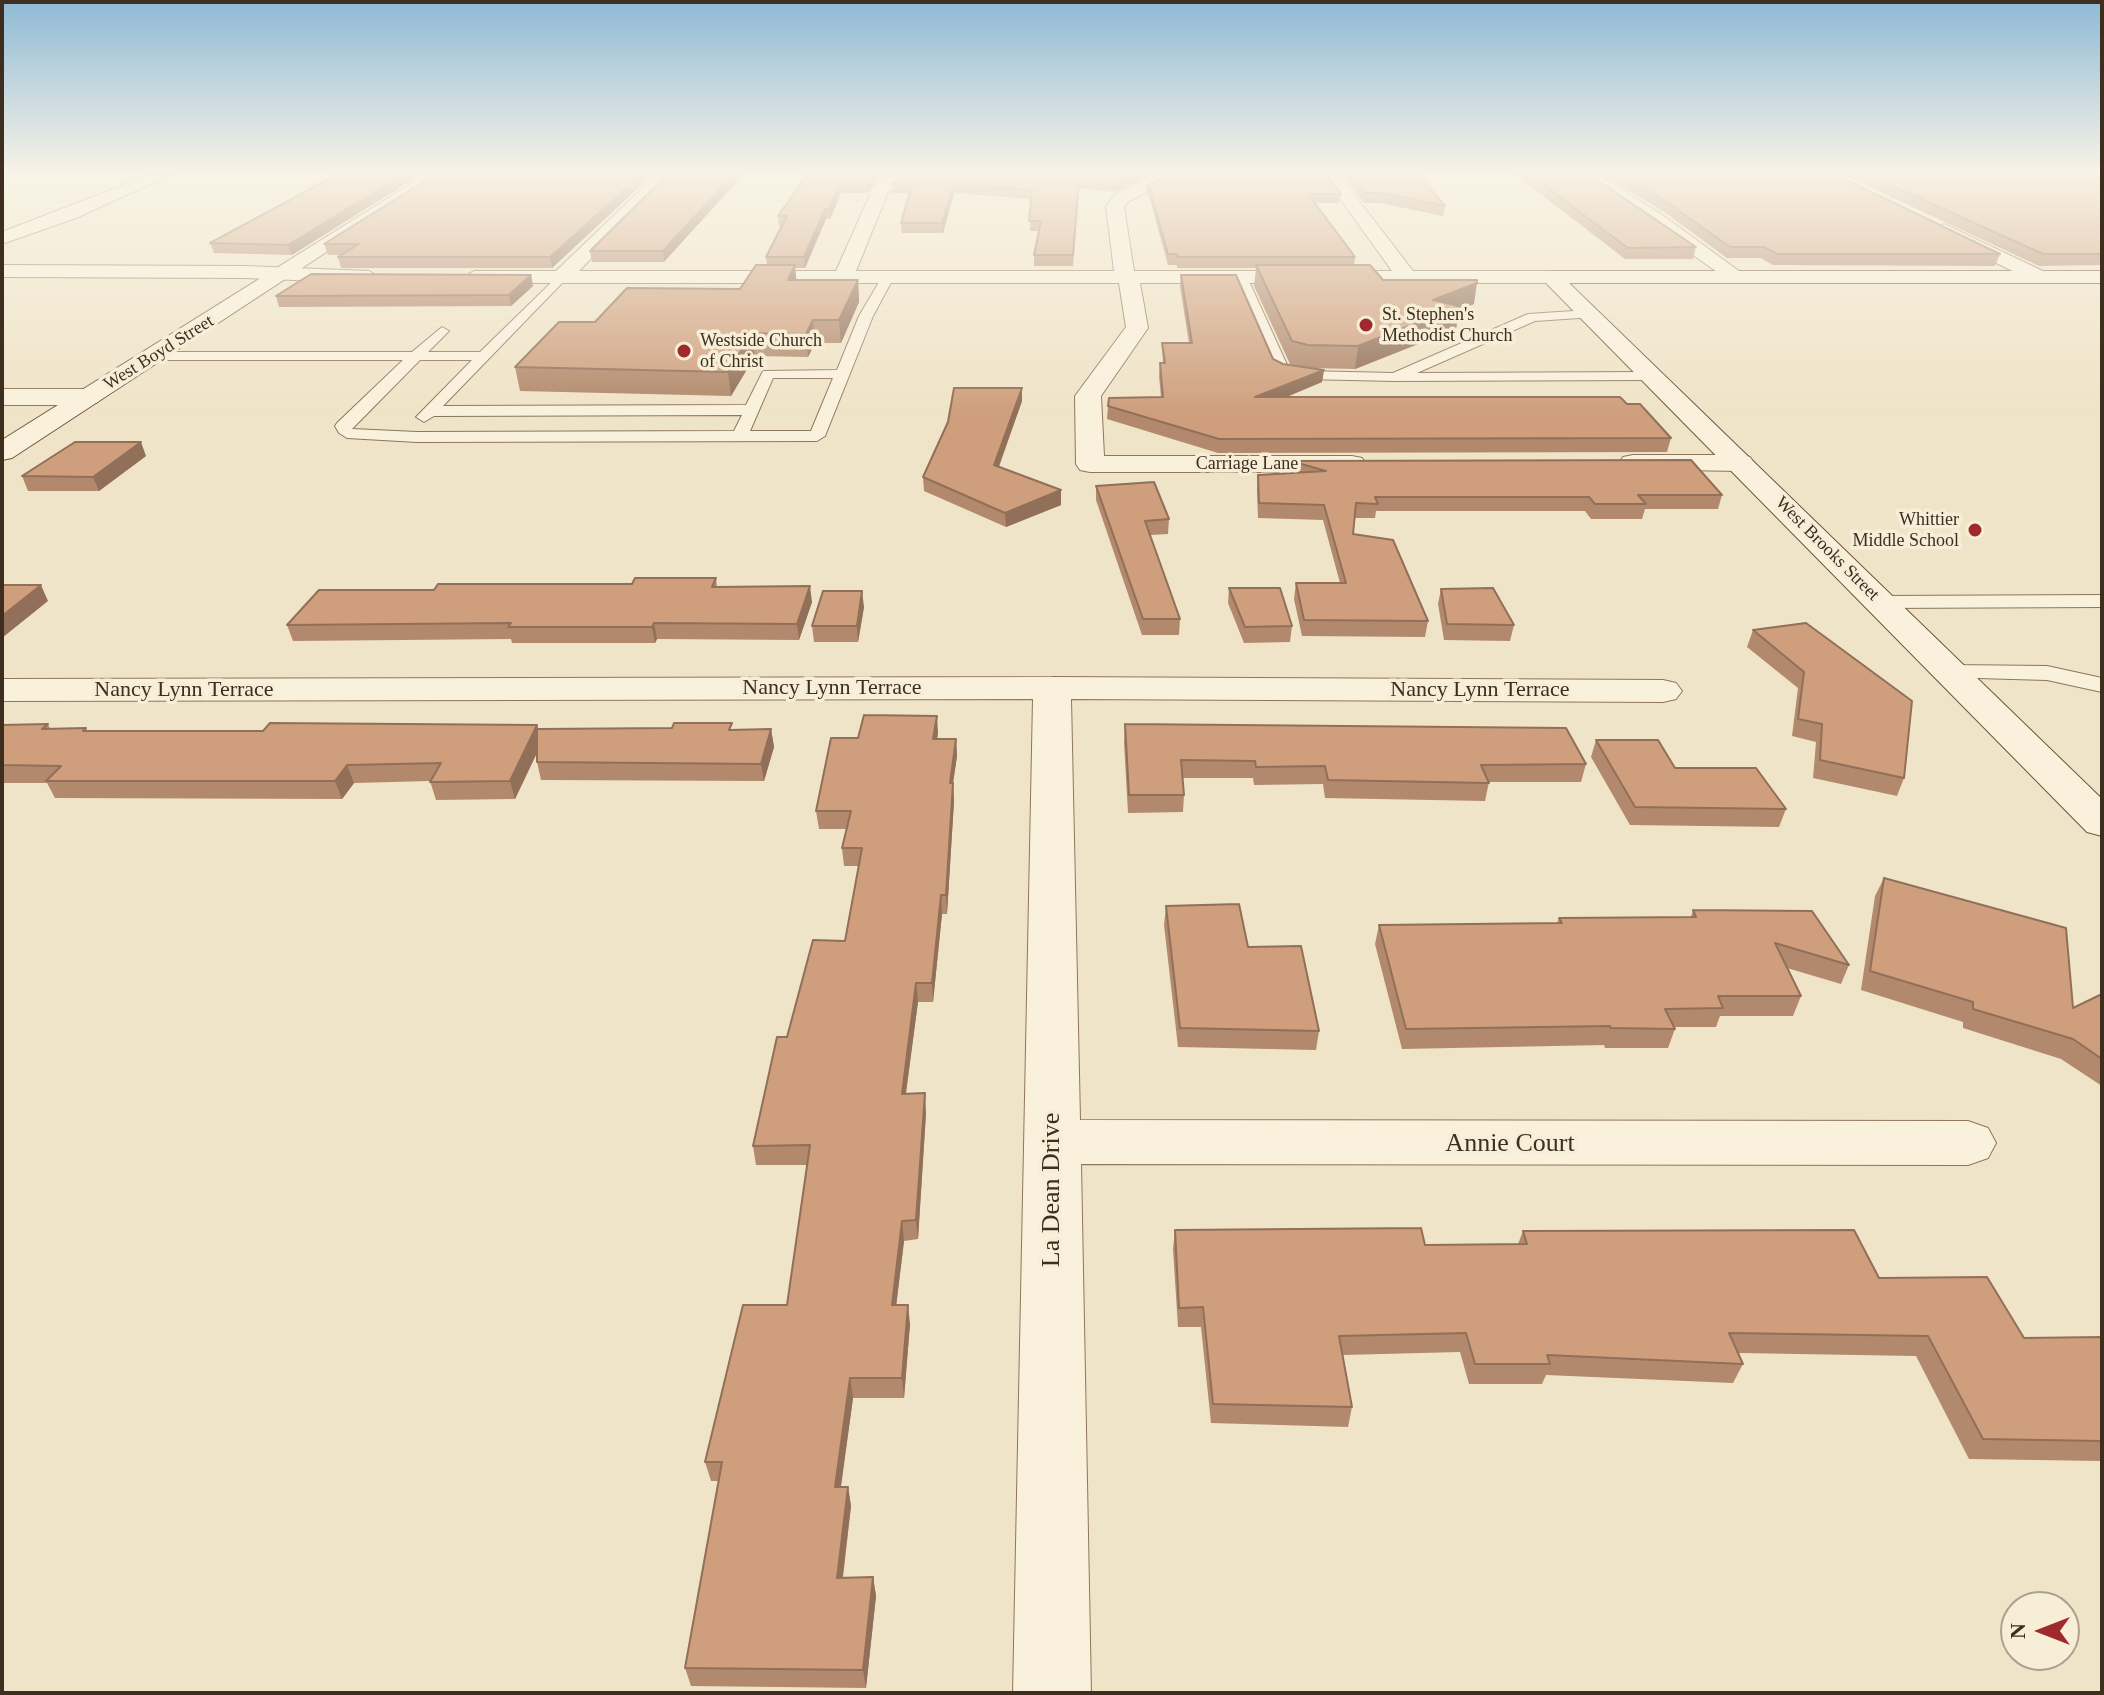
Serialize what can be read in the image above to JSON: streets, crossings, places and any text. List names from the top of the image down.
{
  "streets": {
    "street": [
      "West Boyd Street",
      "Carriage Lane",
      "West Brooks Street",
      "Nancy Lynn Terrace",
      "Annie Court",
      "La Dean Drive"
    ]
  },
  "crossings": [
    ["Nancy Lynn Terrace", "La Dean Drive"],
    ["Annie Court", "La Dean Drive"]
  ],
  "places": ["St. Stephen's Methodist Church", "Westside Church of Christ", "Whittier Middle School"],
  "north": "left"
}
